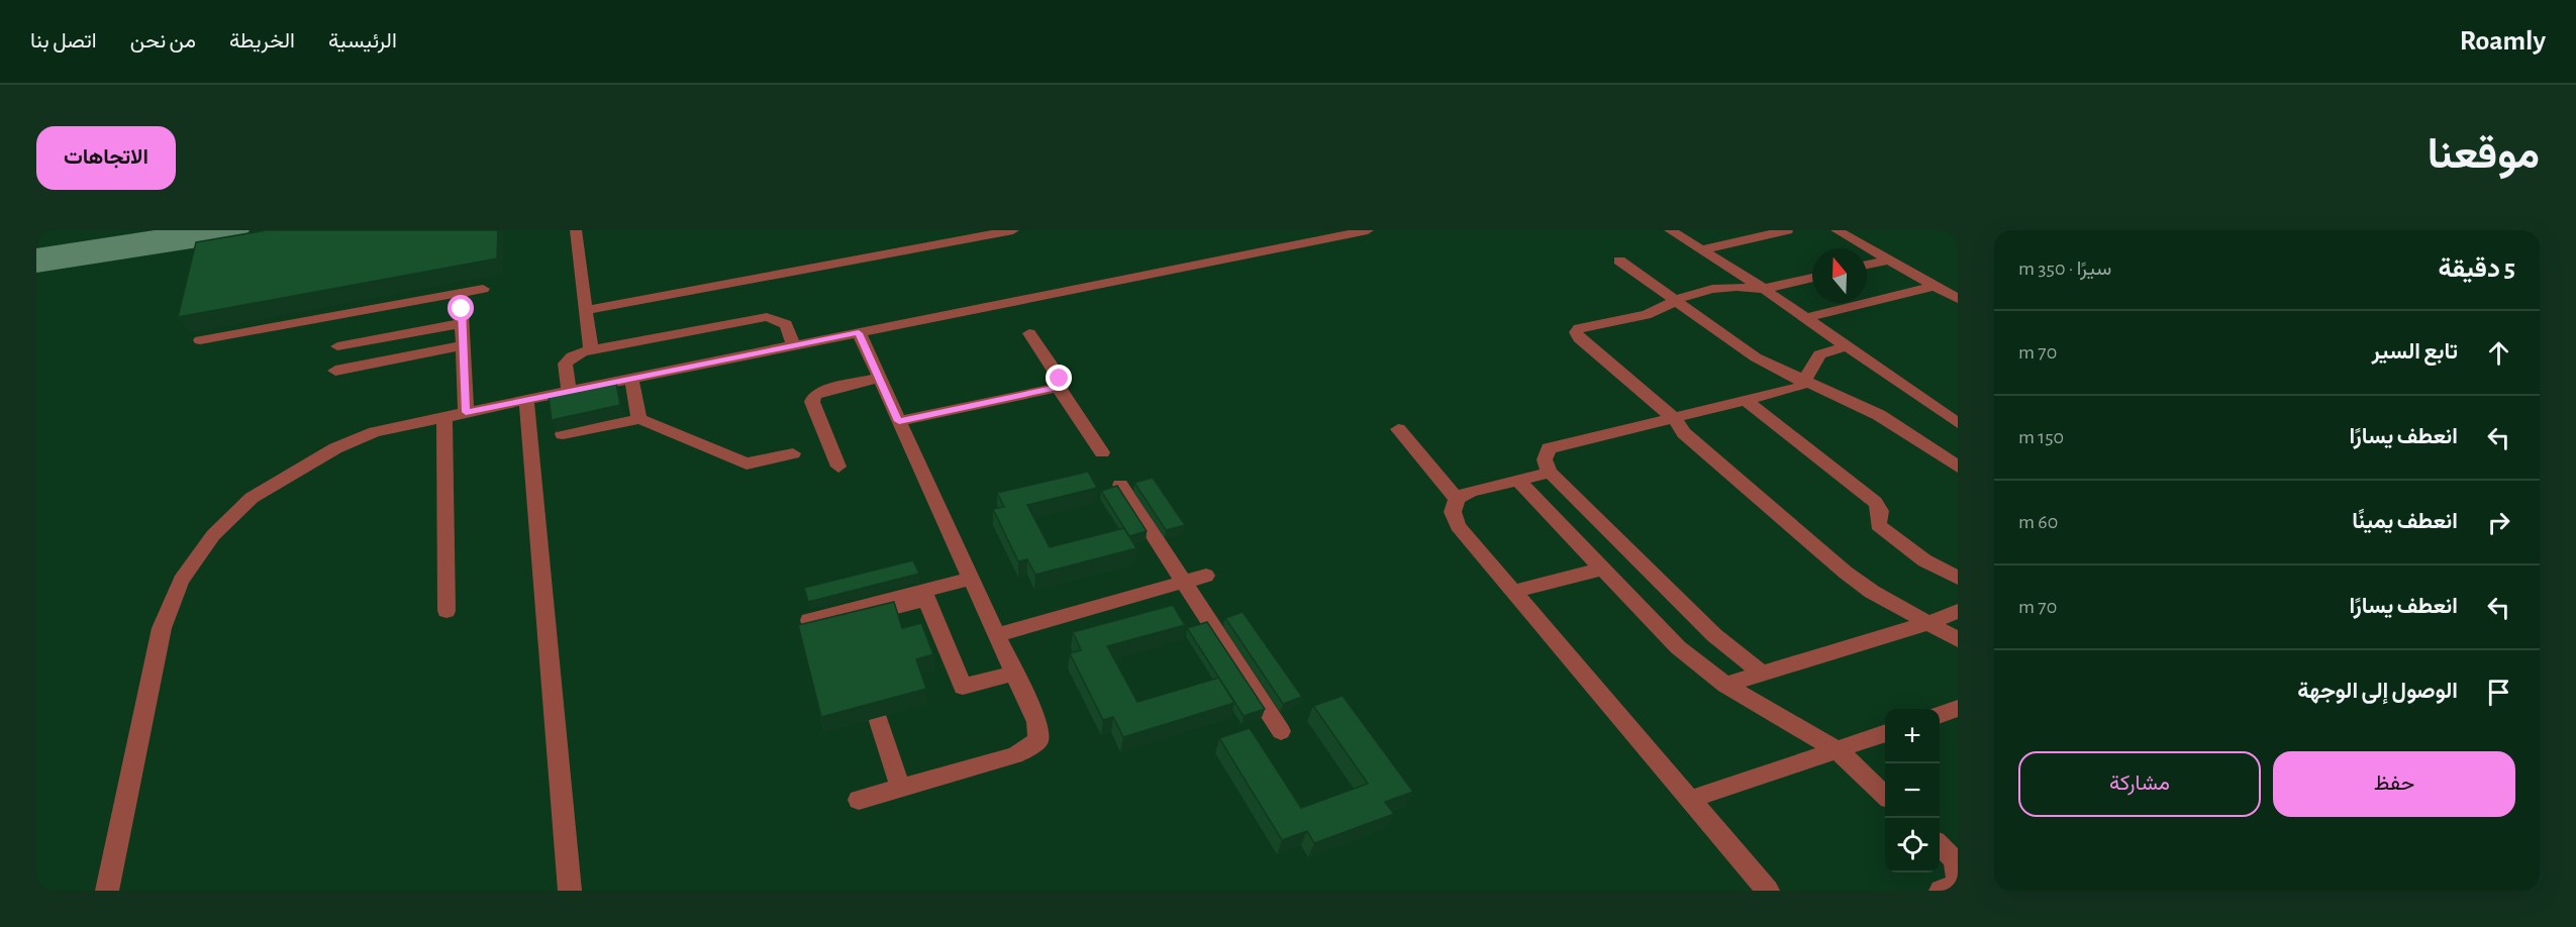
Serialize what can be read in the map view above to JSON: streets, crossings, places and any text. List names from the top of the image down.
{
  "north": "top",
  "page": {
    "header": "Roamly",
    "nav": [
      "الرئيسية",
      "الخريطة",
      "من نحن",
      "اتصل بنا"
    ],
    "title": "موقعنا",
    "buttons": [
      "الاتجاهات",
      ["حفظ", "مشاركة"]
    ],
    "heading": ["5 دقيقة", "سيرًا · 350 m"],
    "list": [
      ["تابع السير", "70 m"],
      ["انعطف يسارًا", "150 m"],
      ["انعطف يمينًا", "60 m"],
      ["انعطف يسارًا", "70 m"],
      "الوصول إلى الوجهة"
    ],
    "map_buttons": ["+", "−"]
  }
}
